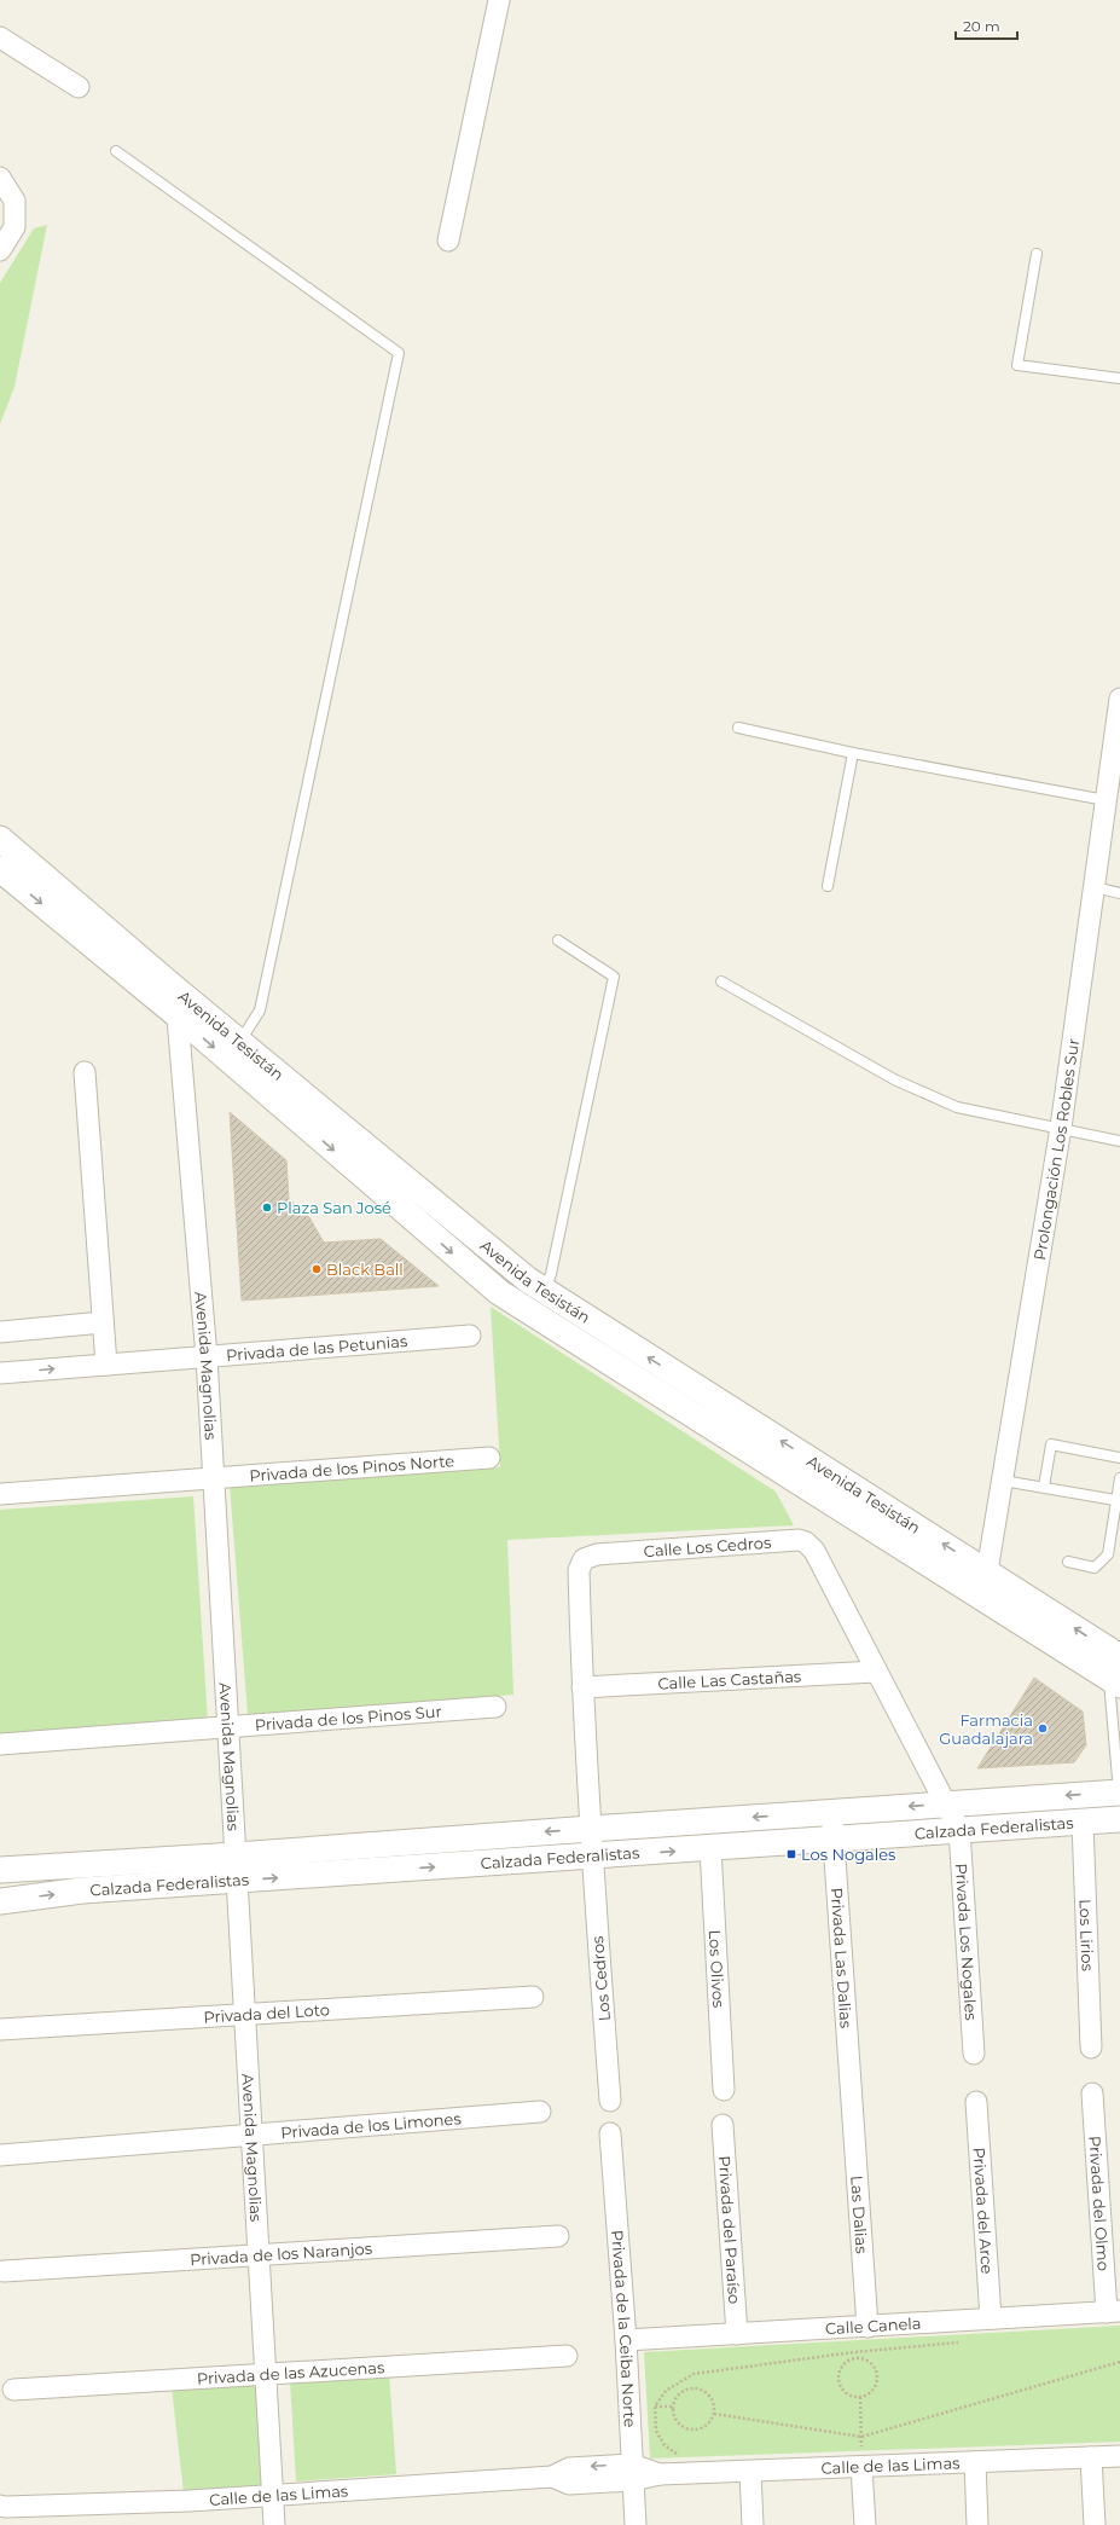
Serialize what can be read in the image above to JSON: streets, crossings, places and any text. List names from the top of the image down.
{
  "streets": {
    "street": [
      "Avenida Tesistán",
      "Prolongación Los Robles Sur",
      "Privada de las Petunias",
      "Avenida Magnolias",
      "Privada de los Pinos Norte",
      "Calle Los Cedros",
      "Calle Las Castañas",
      "Privada de los Pinos Sur",
      "Calzada Federalistas",
      "Los Lirios",
      "Privada Los Nogales",
      "Privada Las Dalias",
      "Los Olivos",
      "Los Cedros",
      "Privada del Loto",
      "Privada de los Limones",
      "Privada del Olmo",
      "Privada del Arce",
      "Las Dalias",
      "Privada del Paraíso",
      "Privada de los Naranjos",
      "Calle Canela",
      "Privada de la Ceiba Norte",
      "Privada de las Azucenas",
      "Calle de las Limas"
    ]
  },
  "crossings": [
    ["Avenida Tesistán", "Prolongación Los Robles Sur"],
    ["Avenida Tesistán", "Avenida Magnolias"],
    ["Privada de las Petunias", "Avenida Magnolias"],
    ["Avenida Magnolias", "Privada de los Pinos Norte"],
    ["Avenida Magnolias", "Privada de los Pinos Sur"],
    ["Avenida Magnolias", "Calzada Federalistas"],
    ["Avenida Magnolias", "Privada del Loto"],
    ["Avenida Magnolias", "Privada de los Limones"],
    ["Avenida Magnolias", "Privada de los Naranjos"],
    ["Avenida Magnolias", "Privada de las Azucenas"],
    ["Avenida Magnolias", "Calle de las Limas"],
    ["Calle Los Cedros", "Calle Las Castañas"],
    ["Calle Los Cedros", "Calzada Federalistas"],
    ["Calle Los Cedros", "Privada Los Nogales"],
    ["Calle Los Cedros", "Los Cedros"],
    ["Calzada Federalistas", "Los Lirios"],
    ["Calzada Federalistas", "Privada Los Nogales"],
    ["Calzada Federalistas", "Privada Las Dalias"],
    ["Calzada Federalistas", "Los Olivos"],
    ["Calzada Federalistas", "Los Cedros"],
    ["Privada Las Dalias", "Las Dalias"],
    ["Privada del Olmo", "Calle Canela"],
    ["Privada del Arce", "Calle Canela"],
    ["Las Dalias", "Calle Canela"],
    ["Privada del Paraíso", "Calle Canela"],
    ["Calle Canela", "Privada de la Ceiba Norte"],
    ["Privada de la Ceiba Norte", "Calle de las Limas"]
  ],
  "places": {
    "other": ["Plaza San José", "Black Ball", "Farmacia Guadalajara"],
    "transit": ["Los Nogales"]
  },
  "scale_bar": "20 m"
}
